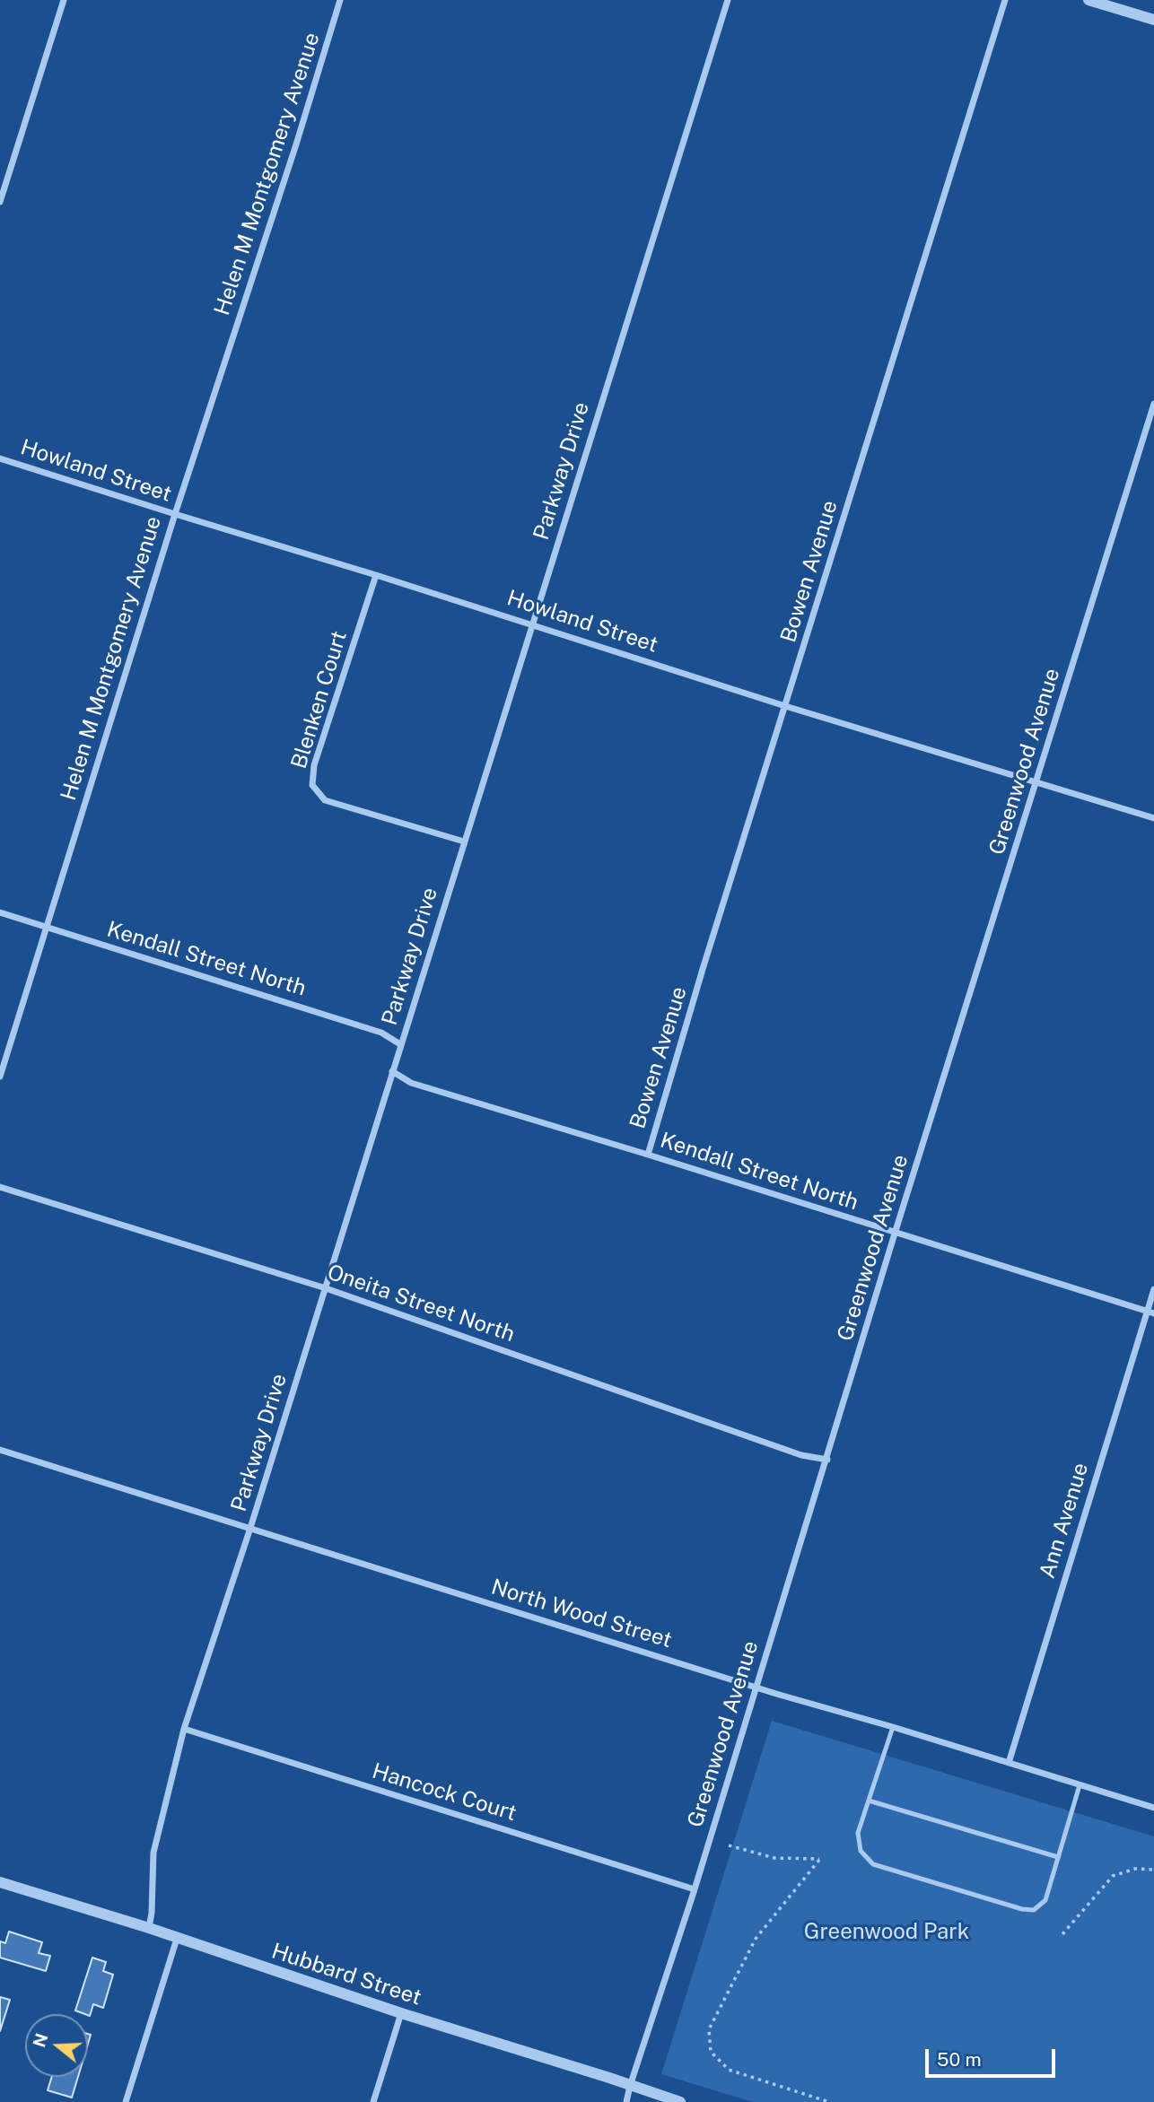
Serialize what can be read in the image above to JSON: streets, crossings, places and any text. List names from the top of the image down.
{
  "streets": {
    "street": [
      "Helen M Montgomery Avenue",
      "Howland Street",
      "Parkway Drive",
      "Bowen Avenue",
      "Blenken Court",
      "Greenwood Avenue",
      "Kendall Street North",
      "Oneita Street North",
      "Ann Avenue",
      "North Wood Street",
      "Hancock Court",
      "Hubbard Street"
    ]
  },
  "crossings": [
    ["Helen M Montgomery Avenue", "Howland Street"],
    ["Helen M Montgomery Avenue", "Kendall Street North"],
    ["Howland Street", "Parkway Drive"],
    ["Howland Street", "Bowen Avenue"],
    ["Howland Street", "Blenken Court"],
    ["Howland Street", "Greenwood Avenue"],
    ["Parkway Drive", "Blenken Court"],
    ["Parkway Drive", "Kendall Street North"],
    ["Parkway Drive", "Oneita Street North"],
    ["Parkway Drive", "North Wood Street"],
    ["Parkway Drive", "Hancock Court"],
    ["Parkway Drive", "Hubbard Street"],
    ["Bowen Avenue", "Kendall Street North"],
    ["Greenwood Avenue", "Kendall Street North"],
    ["Greenwood Avenue", "Oneita Street North"],
    ["Greenwood Avenue", "North Wood Street"],
    ["Greenwood Avenue", "Hancock Court"],
    ["Greenwood Avenue", "Hubbard Street"],
    ["Kendall Street North", "Ann Avenue"],
    ["Ann Avenue", "North Wood Street"]
  ],
  "parks": ["Greenwood Park"],
  "scale_bar": "50 m",
  "north": "left"
}
